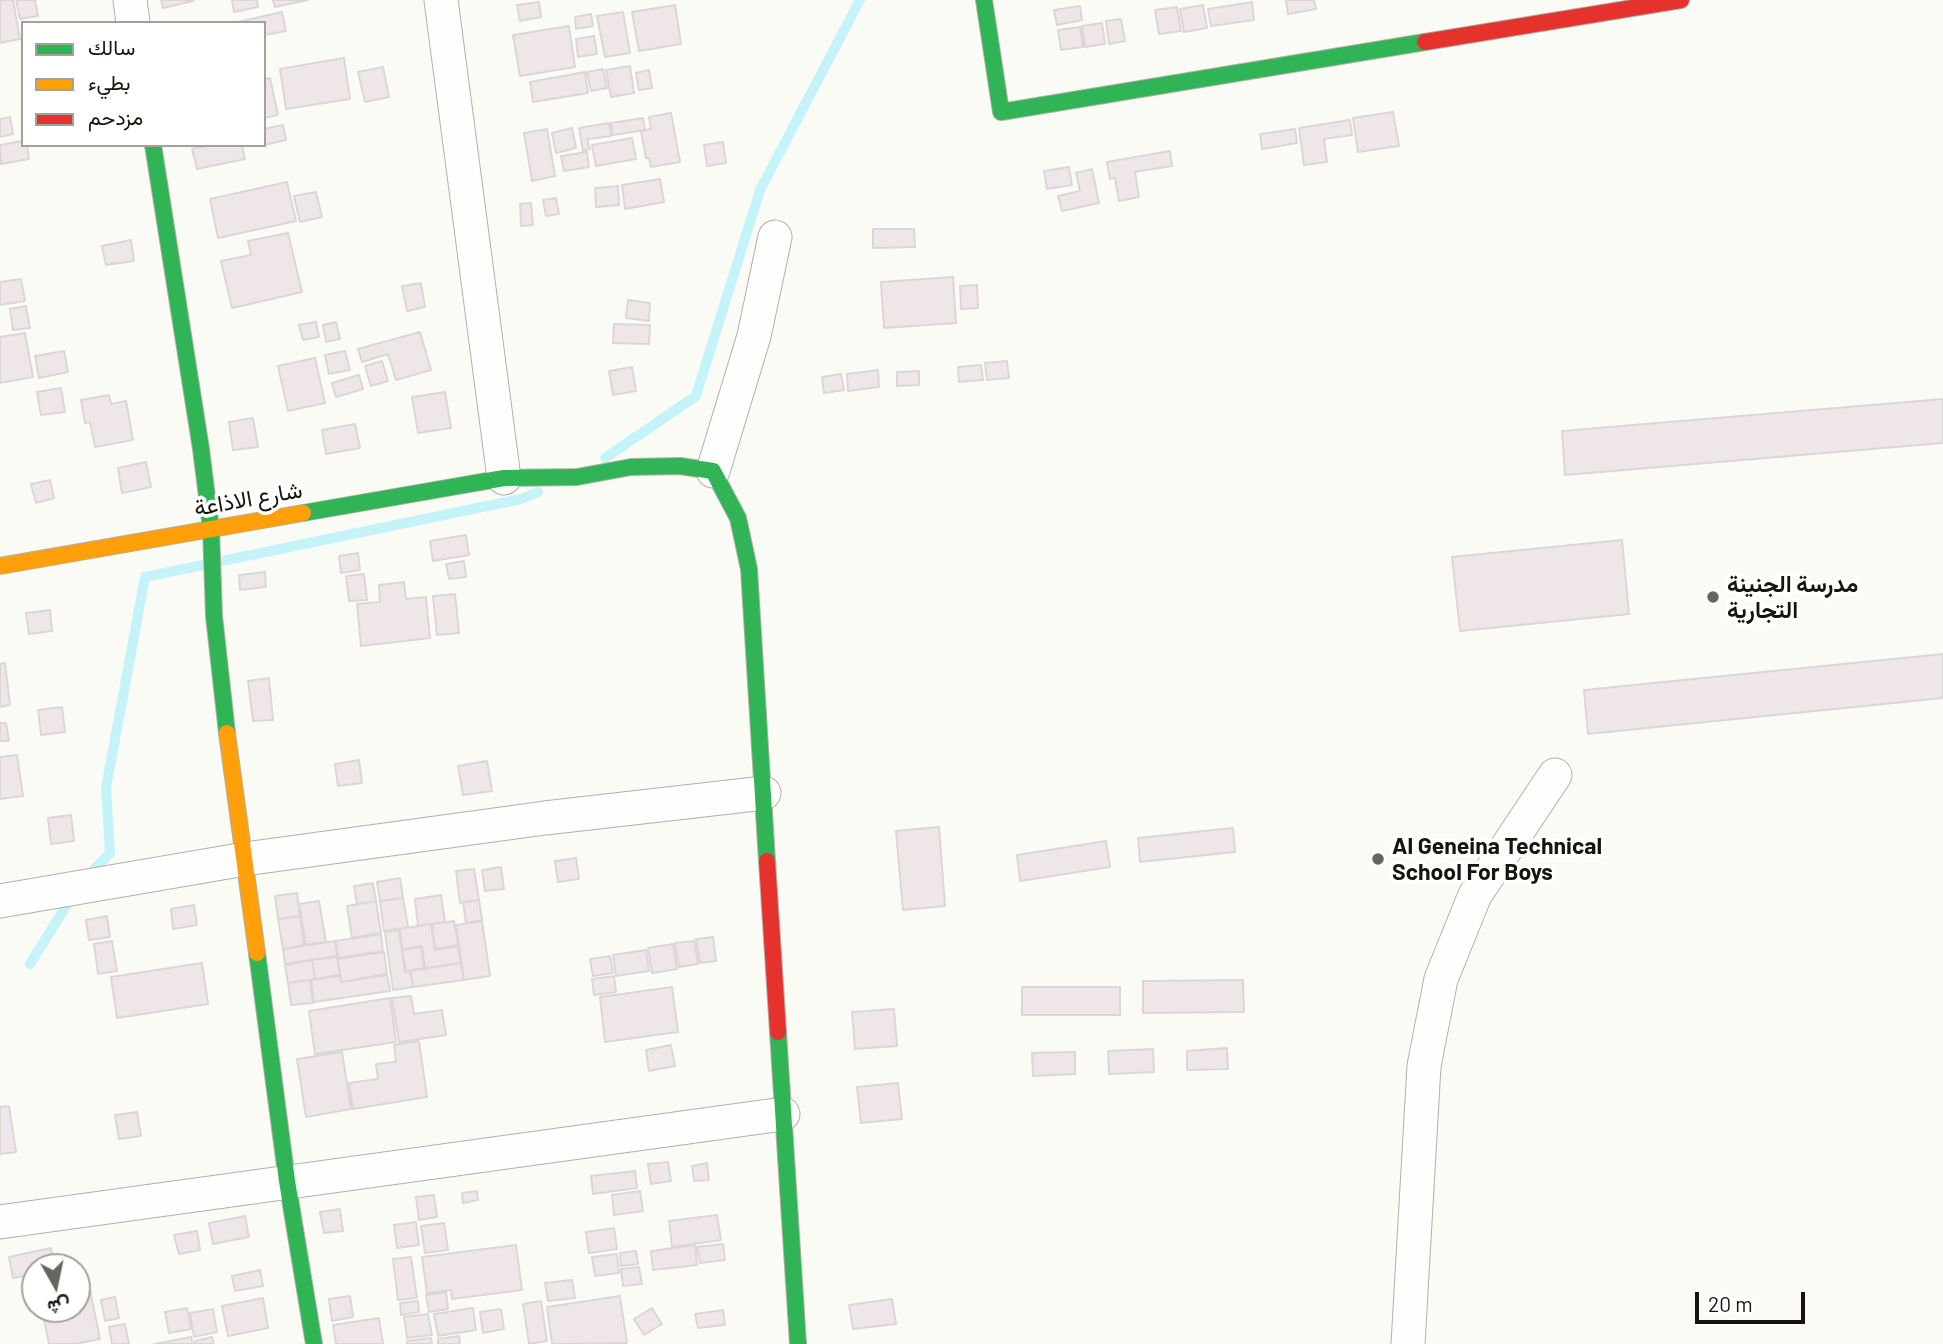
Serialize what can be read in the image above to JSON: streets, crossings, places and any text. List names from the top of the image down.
{
  "streets": {
    "street": ["شارع الاذاعة"]
  },
  "places": ["مدرسة الجنينة التجارية", "Al Geneina Technical School For Boys"],
  "legend": ["سالك", "بطيء", "مزدحم"],
  "scale_bar": "20 m",
  "north": "bottom"
}
